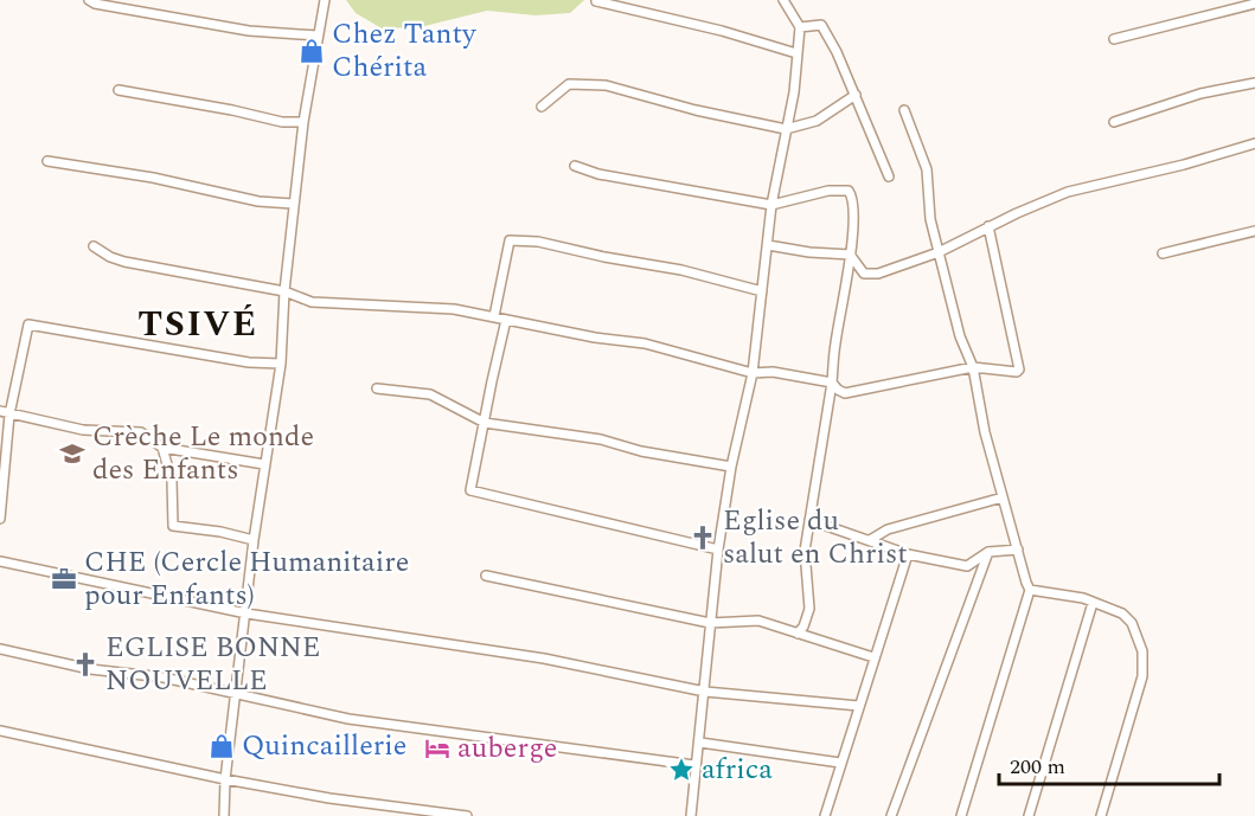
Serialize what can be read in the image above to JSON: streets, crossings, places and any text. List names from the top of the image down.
{
  "districts": ["TSIVÉ"],
  "places": {
    "shop": ["Chez Tanty Chérita", "Quincaillerie"],
    "school or university": ["Crèche Le monde des Enfants"],
    "church": ["Eglise du salut en Christ", "EGLISE BONNE NOUVELLE"],
    "office": ["CHE (Cercle Humanitaire pour Enfants)"],
    "hotel": ["auberge"],
    "place": ["africa"]
  },
  "scale_bar": "200 m"
}
